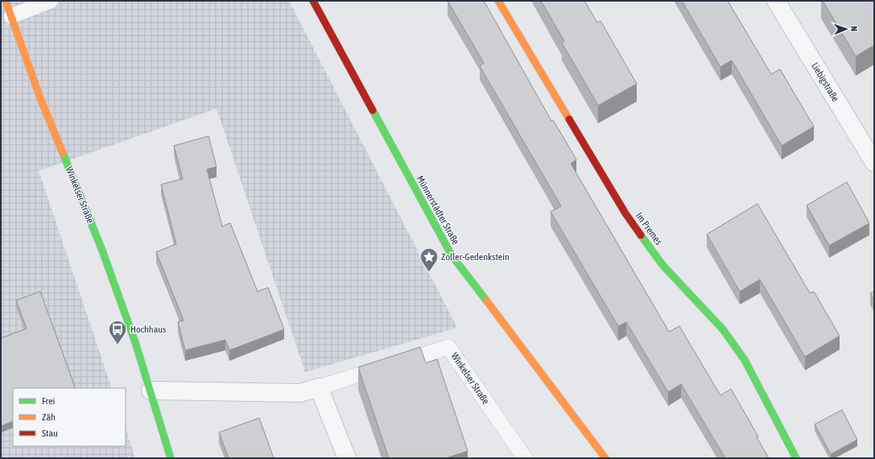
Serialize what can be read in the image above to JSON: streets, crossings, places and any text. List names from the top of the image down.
{
  "streets": {
    "street": [
      "Liebigstraße",
      "Winkelser Straße",
      "Münnerstädter Straße",
      "Im Premes"
    ]
  },
  "places": {
    "place": ["Zoller-Gedenkstein"],
    "bus stop": ["Hochhaus"]
  },
  "legend": ["Frei", "Zäh", "Stau"],
  "north": "right"
}
